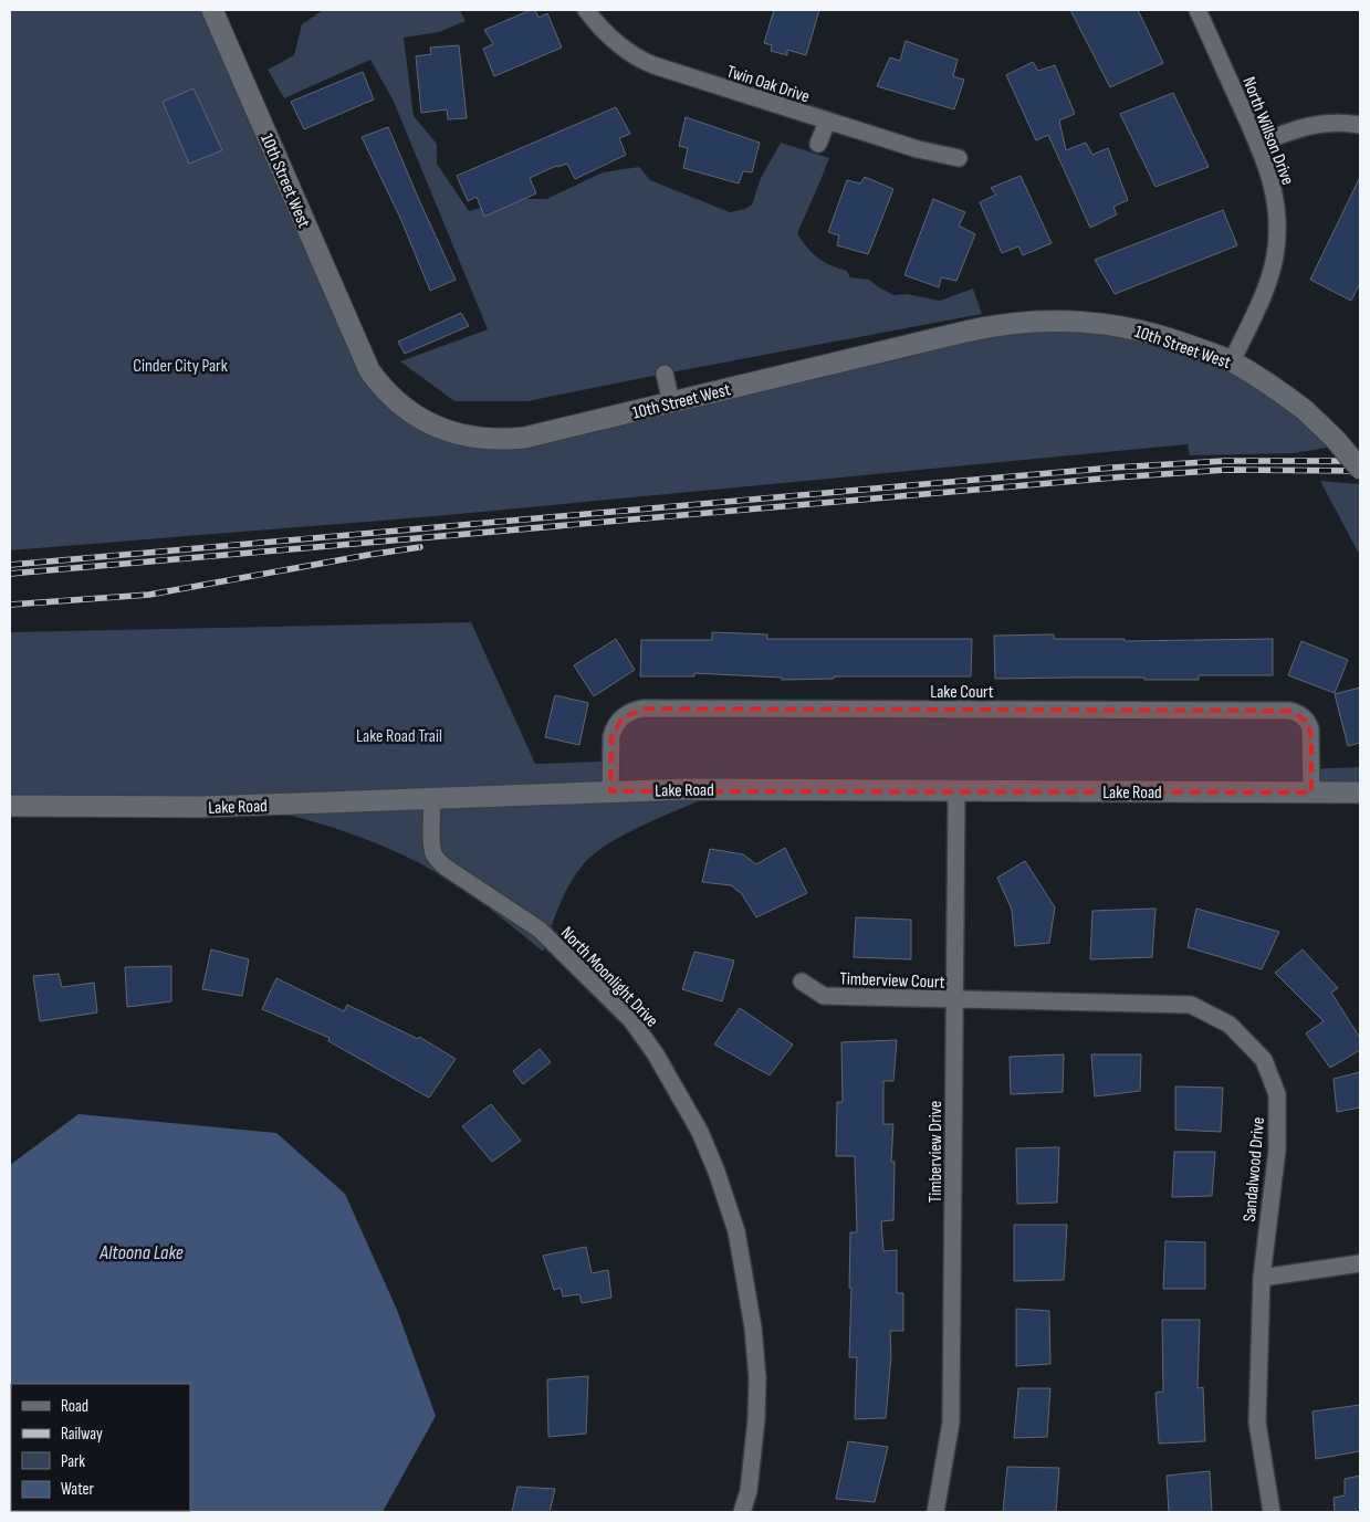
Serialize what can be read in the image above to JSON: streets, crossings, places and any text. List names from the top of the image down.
{
  "streets": {
    "street": [
      "Twin Oak Drive",
      "North Willson Drive",
      "10th Street West",
      "Lake Court",
      "Lake Road",
      "North Moonlight Drive",
      "Timberview Court",
      "Timberview Drive",
      "Sandalwood Drive"
    ]
  },
  "crossings": [
    ["North Willson Drive", "10th Street West"],
    ["Lake Court", "Lake Road"],
    ["Lake Road", "North Moonlight Drive"],
    ["Lake Road", "Timberview Drive"],
    ["Timberview Court", "Timberview Drive"],
    ["Timberview Court", "Sandalwood Drive"],
    ["Timberview Drive", "Sandalwood Drive"]
  ],
  "water": ["Altoona Lake"],
  "parks": ["Cinder City Park", "Lake Road Trail"],
  "legend": [
    "Road",
    "Railway",
    "Park",
    "Water"
  ]
}
